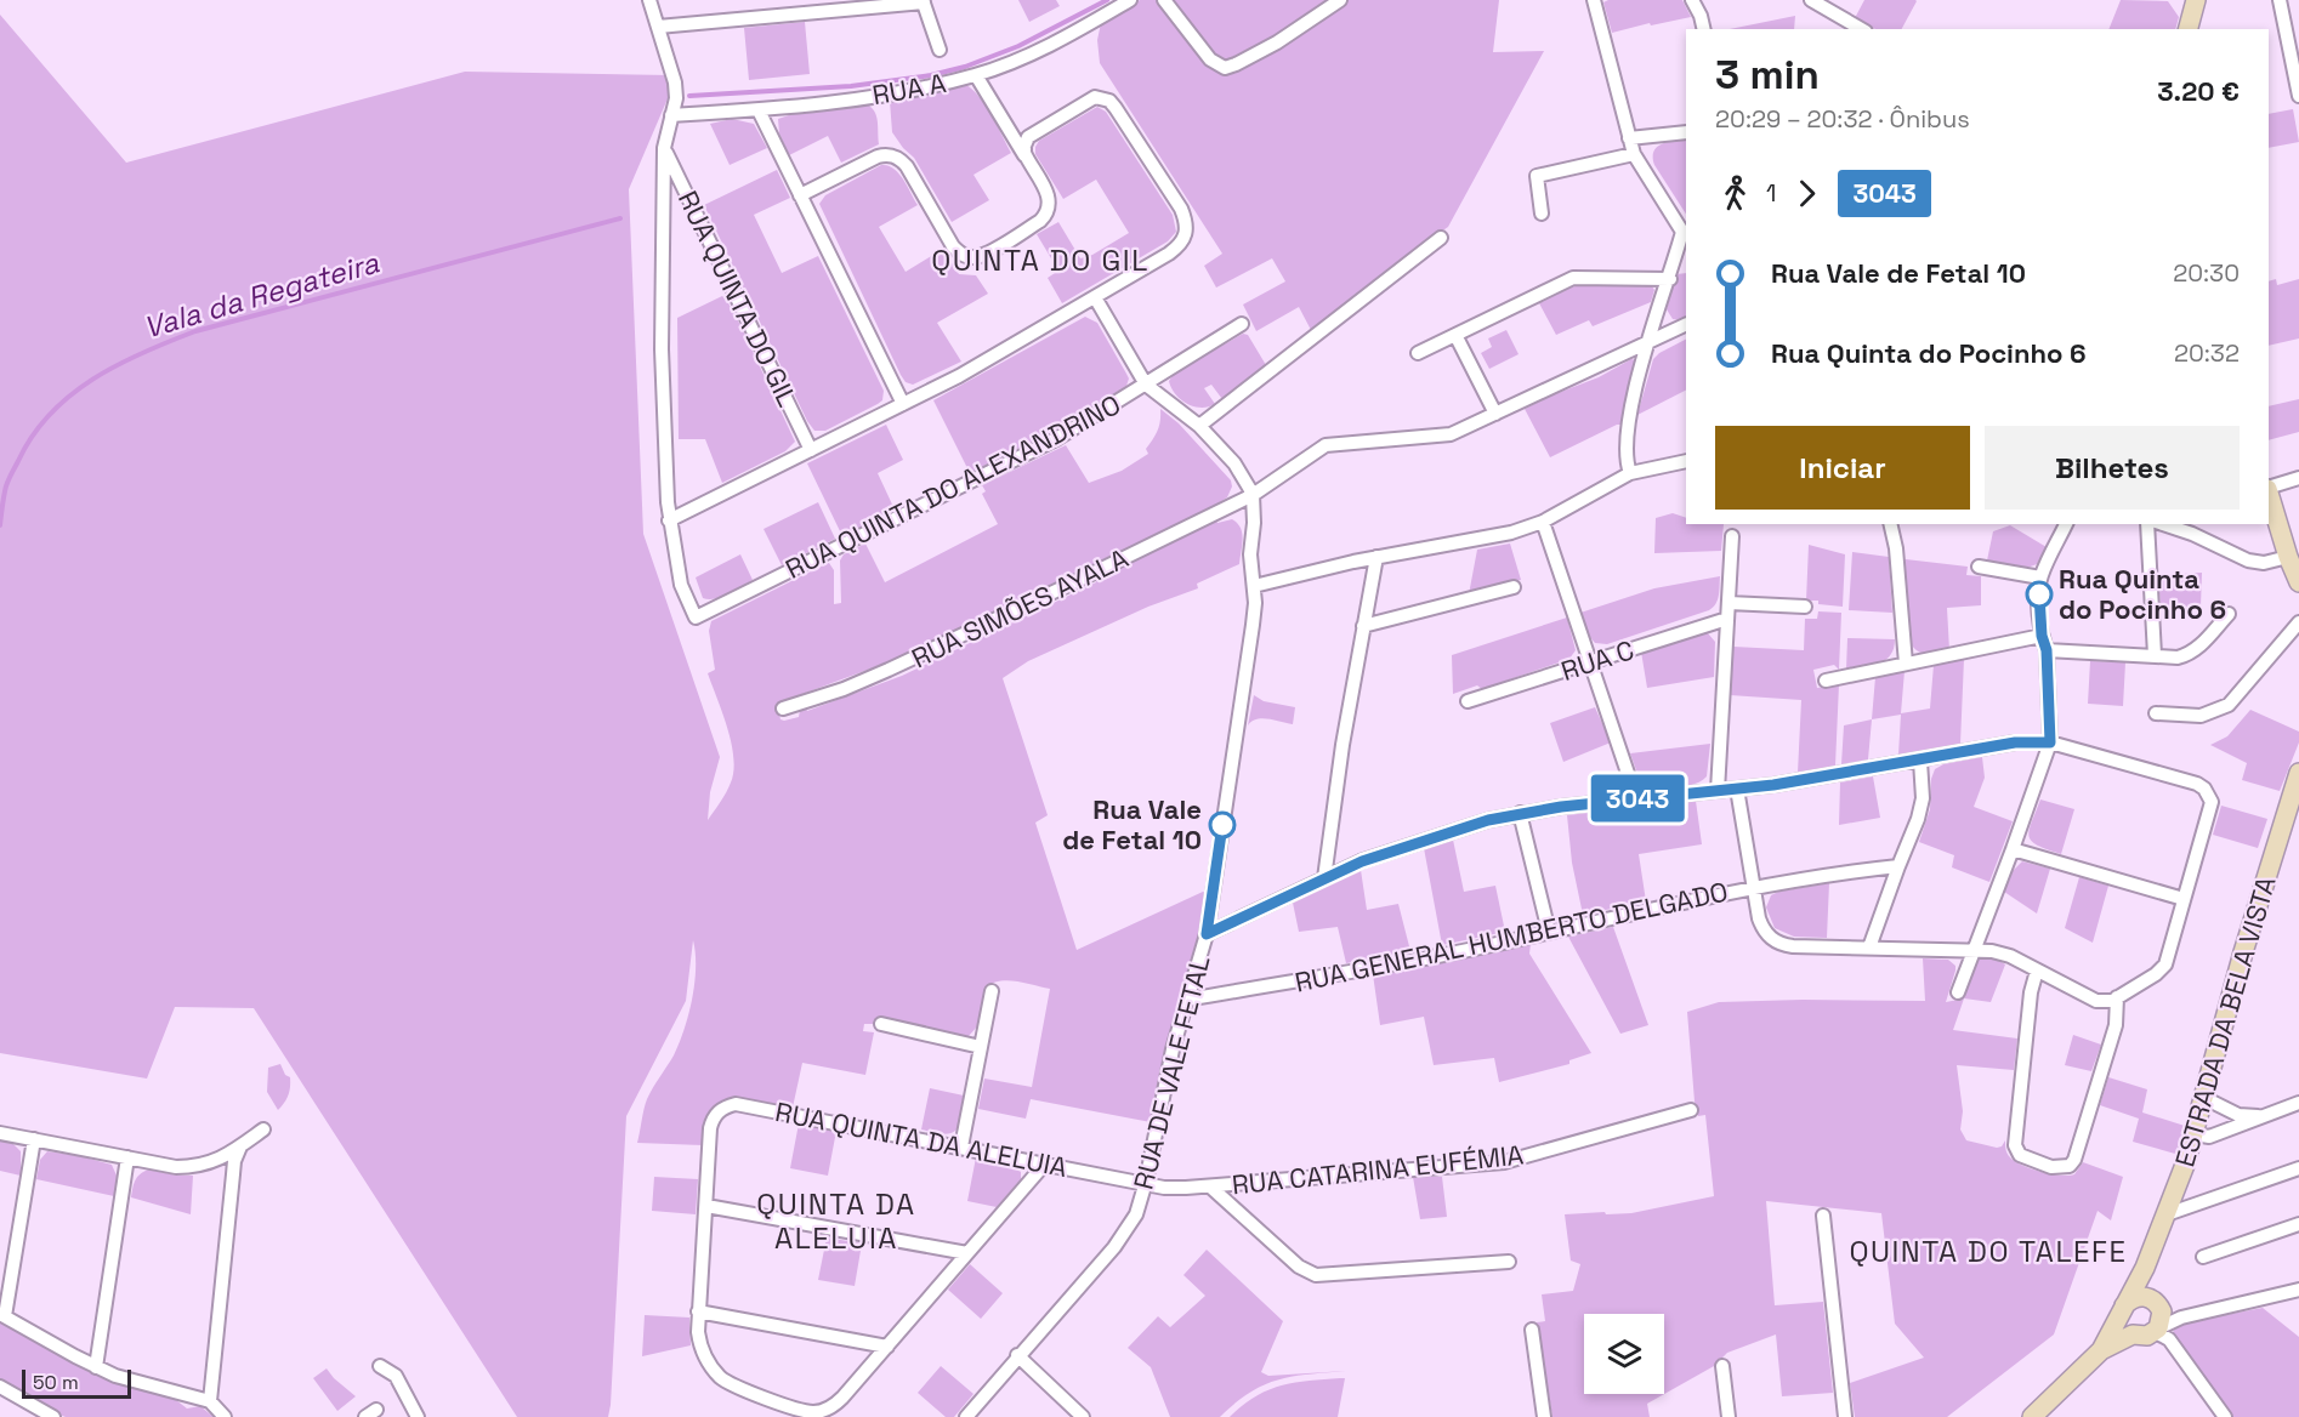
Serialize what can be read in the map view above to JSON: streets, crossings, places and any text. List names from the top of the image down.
{
  "streets": {
    "street": [
      "RUA A",
      "RUA QUINTA DO GIL",
      "RUA QUINTA DO ALEXANDRINO",
      "RUA SIMÕES AYALA",
      "RUA C",
      "RUA GENERAL HUMBERTO DELGADO",
      "ESTRADA DA BELA VISTA",
      "RUA DE VALE FETAL",
      "RUA QUINTA DA ALELUIA",
      "RUA CATARINA EUFÉMIA"
    ]
  },
  "crossings": [
    ["RUA SIMÕES AYALA", "RUA DE VALE FETAL"],
    ["RUA GENERAL HUMBERTO DELGADO", "RUA DE VALE FETAL"],
    ["RUA DE VALE FETAL", "RUA QUINTA DA ALELUIA"],
    ["RUA DE VALE FETAL", "RUA CATARINA EUFÉMIA"],
    ["RUA QUINTA DA ALELUIA", "RUA CATARINA EUFÉMIA"]
  ],
  "districts": ["QUINTA DO GIL", "QUINTA DA ALELUIA", "QUINTA DO TALEFE"],
  "water": ["Vala da Regateira"],
  "places": ["Rua Quinta do Pocinho 6", "Rua Vale de Fetal 10"],
  "lines": ["bus line 3043"],
  "scale_bar": "50 m",
  "page": {
    "on_map": "3043",
    "heading": ["3 min", "20:29 – 20:32 · Ônibus", "3.20 €"],
    "legs": ["1", "3043"],
    "list": [
      {
        "name": "Rua Vale de Fetal 10",
        "value": "20:30"
      },
      {
        "name": "Rua Quinta do Pocinho 6",
        "value": "20:32"
      }
    ],
    "buttons": ["Iniciar", "Bilhetes"],
    "scale": "50 m"
  }
}
